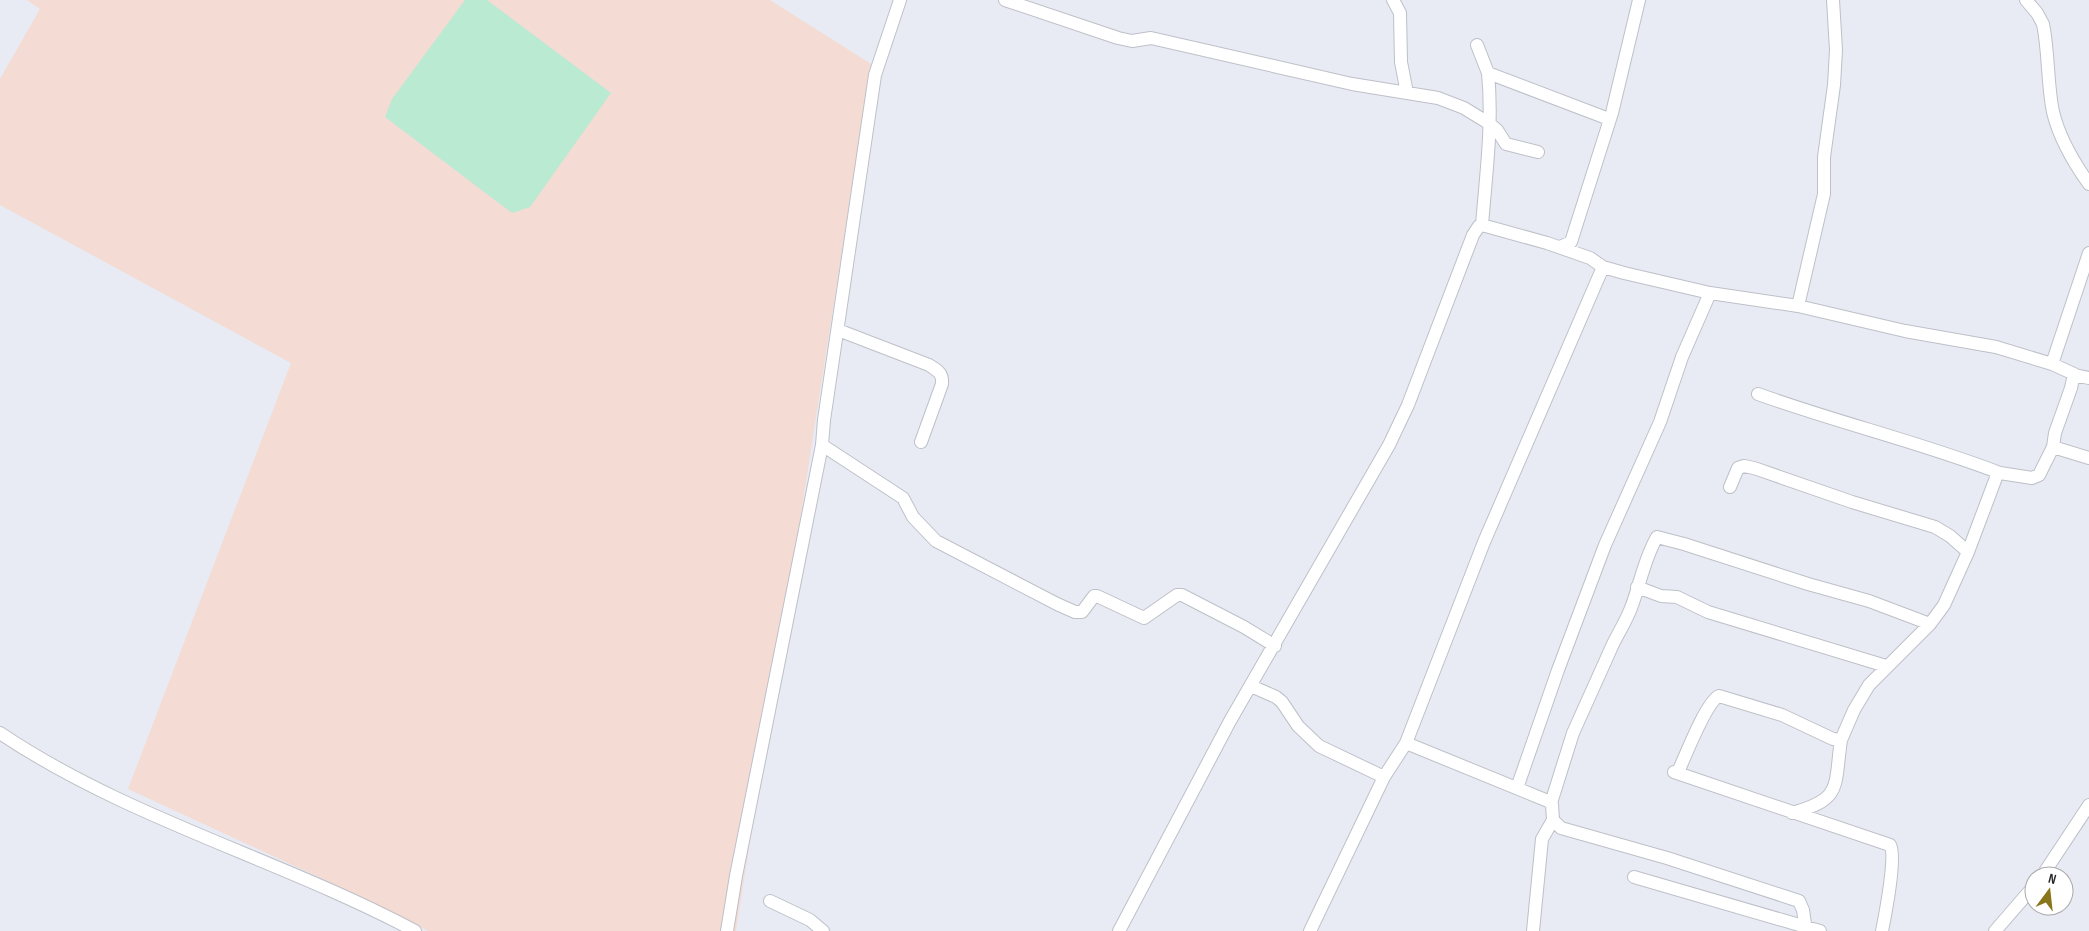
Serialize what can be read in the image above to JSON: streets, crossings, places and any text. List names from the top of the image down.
{
  "north": "top"
}
